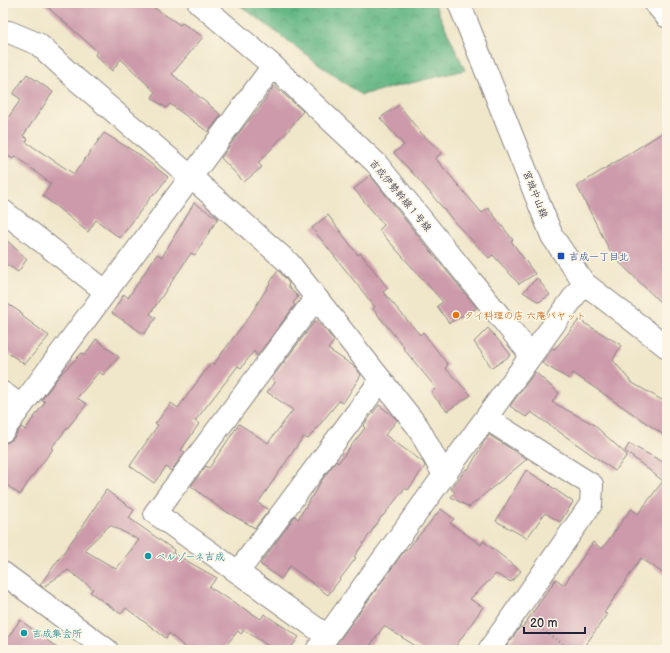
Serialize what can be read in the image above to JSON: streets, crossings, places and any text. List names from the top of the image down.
{
  "streets": {
    "street": ["宮城中山線", "吉成伊勢幹線１号線"]
  },
  "places": {
    "transit": ["吉成一丁目北"],
    "other": ["タイ料理の店 六庵パヤット", "ベルゾーネ吉成", "吉成集会所"]
  },
  "scale_bar": "20 m"
}
